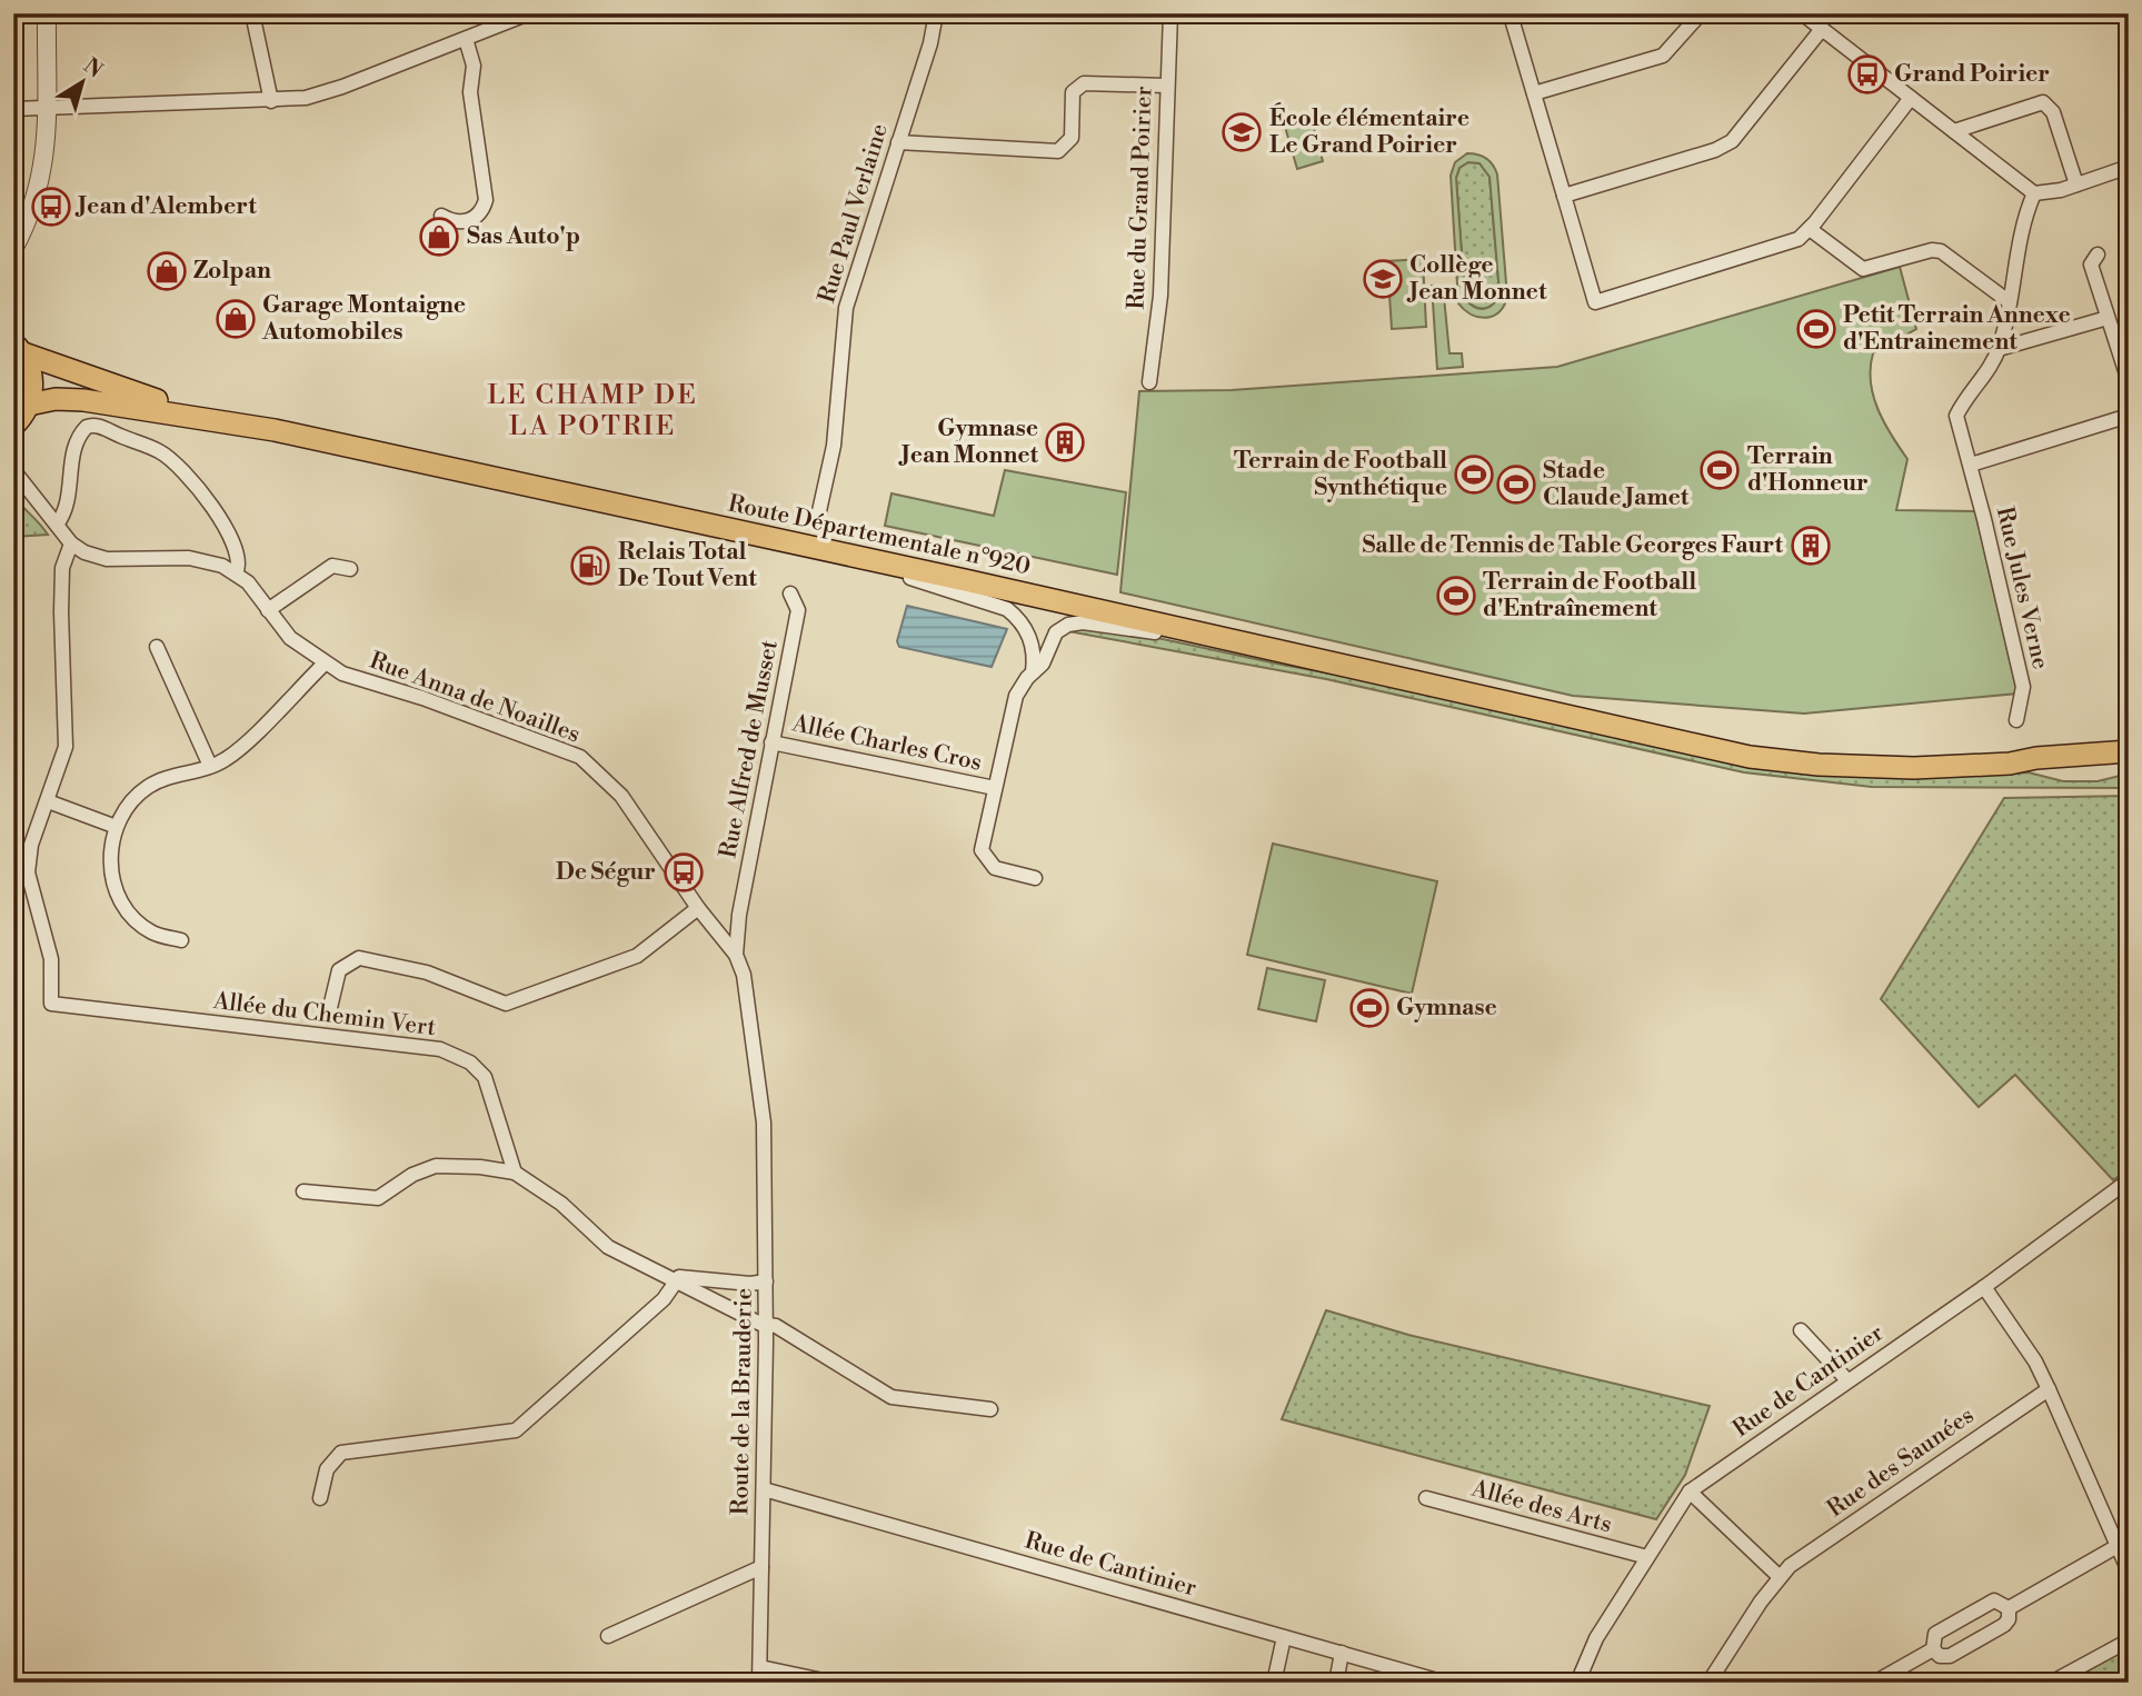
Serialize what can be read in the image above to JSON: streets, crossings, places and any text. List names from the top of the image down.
{
  "streets": {
    "main road": ["Route Départementale n°920"],
    "street": [
      "Rue du Grand Poirier",
      "Rue Paul Verlaine",
      "Rue Jules Verne",
      "Rue Anna de Noailles",
      "Allée Charles Cros",
      "Rue Alfred de Musset",
      "Allée du Chemin Vert",
      "Rue de Cantinier",
      "Route de la Brauderie",
      "Rue des Saunées",
      "Allée des Arts"
    ]
  },
  "crossings": [
    ["Rue Anna de Noailles", "Rue Alfred de Musset"],
    ["Allée Charles Cros", "Rue Alfred de Musset"],
    ["Rue Alfred de Musset", "Route de la Brauderie"],
    ["Rue de Cantinier", "Route de la Brauderie"],
    ["Rue de Cantinier", "Allée des Arts"]
  ],
  "districts": ["LE CHAMP DE LA POTRIE"],
  "places": {
    "bus stop": ["Grand Poirier", "Jean d'Alembert", "De Ségur"],
    "school or university": ["École élémentaire Le Grand Poirier", "Collège Jean Monnet"],
    "shop": ["Sas Auto'p", "Zolpan", "Garage Montaigne Automobiles"],
    "sports": [
      "Petit Terrain Annexe d'Entrainement",
      "Terrain d'Honneur",
      "Terrain de Football Synthétique",
      "Stade Claude Jamet",
      "Terrain de Football d'Entraînement",
      "Gymnase"
    ],
    "building": ["Gymnase Jean Monnet", "Salle de Tennis de Table Georges Faurt"],
    "fuel station": ["Relais Total De Tout Vent"]
  },
  "north": "top right"
}
